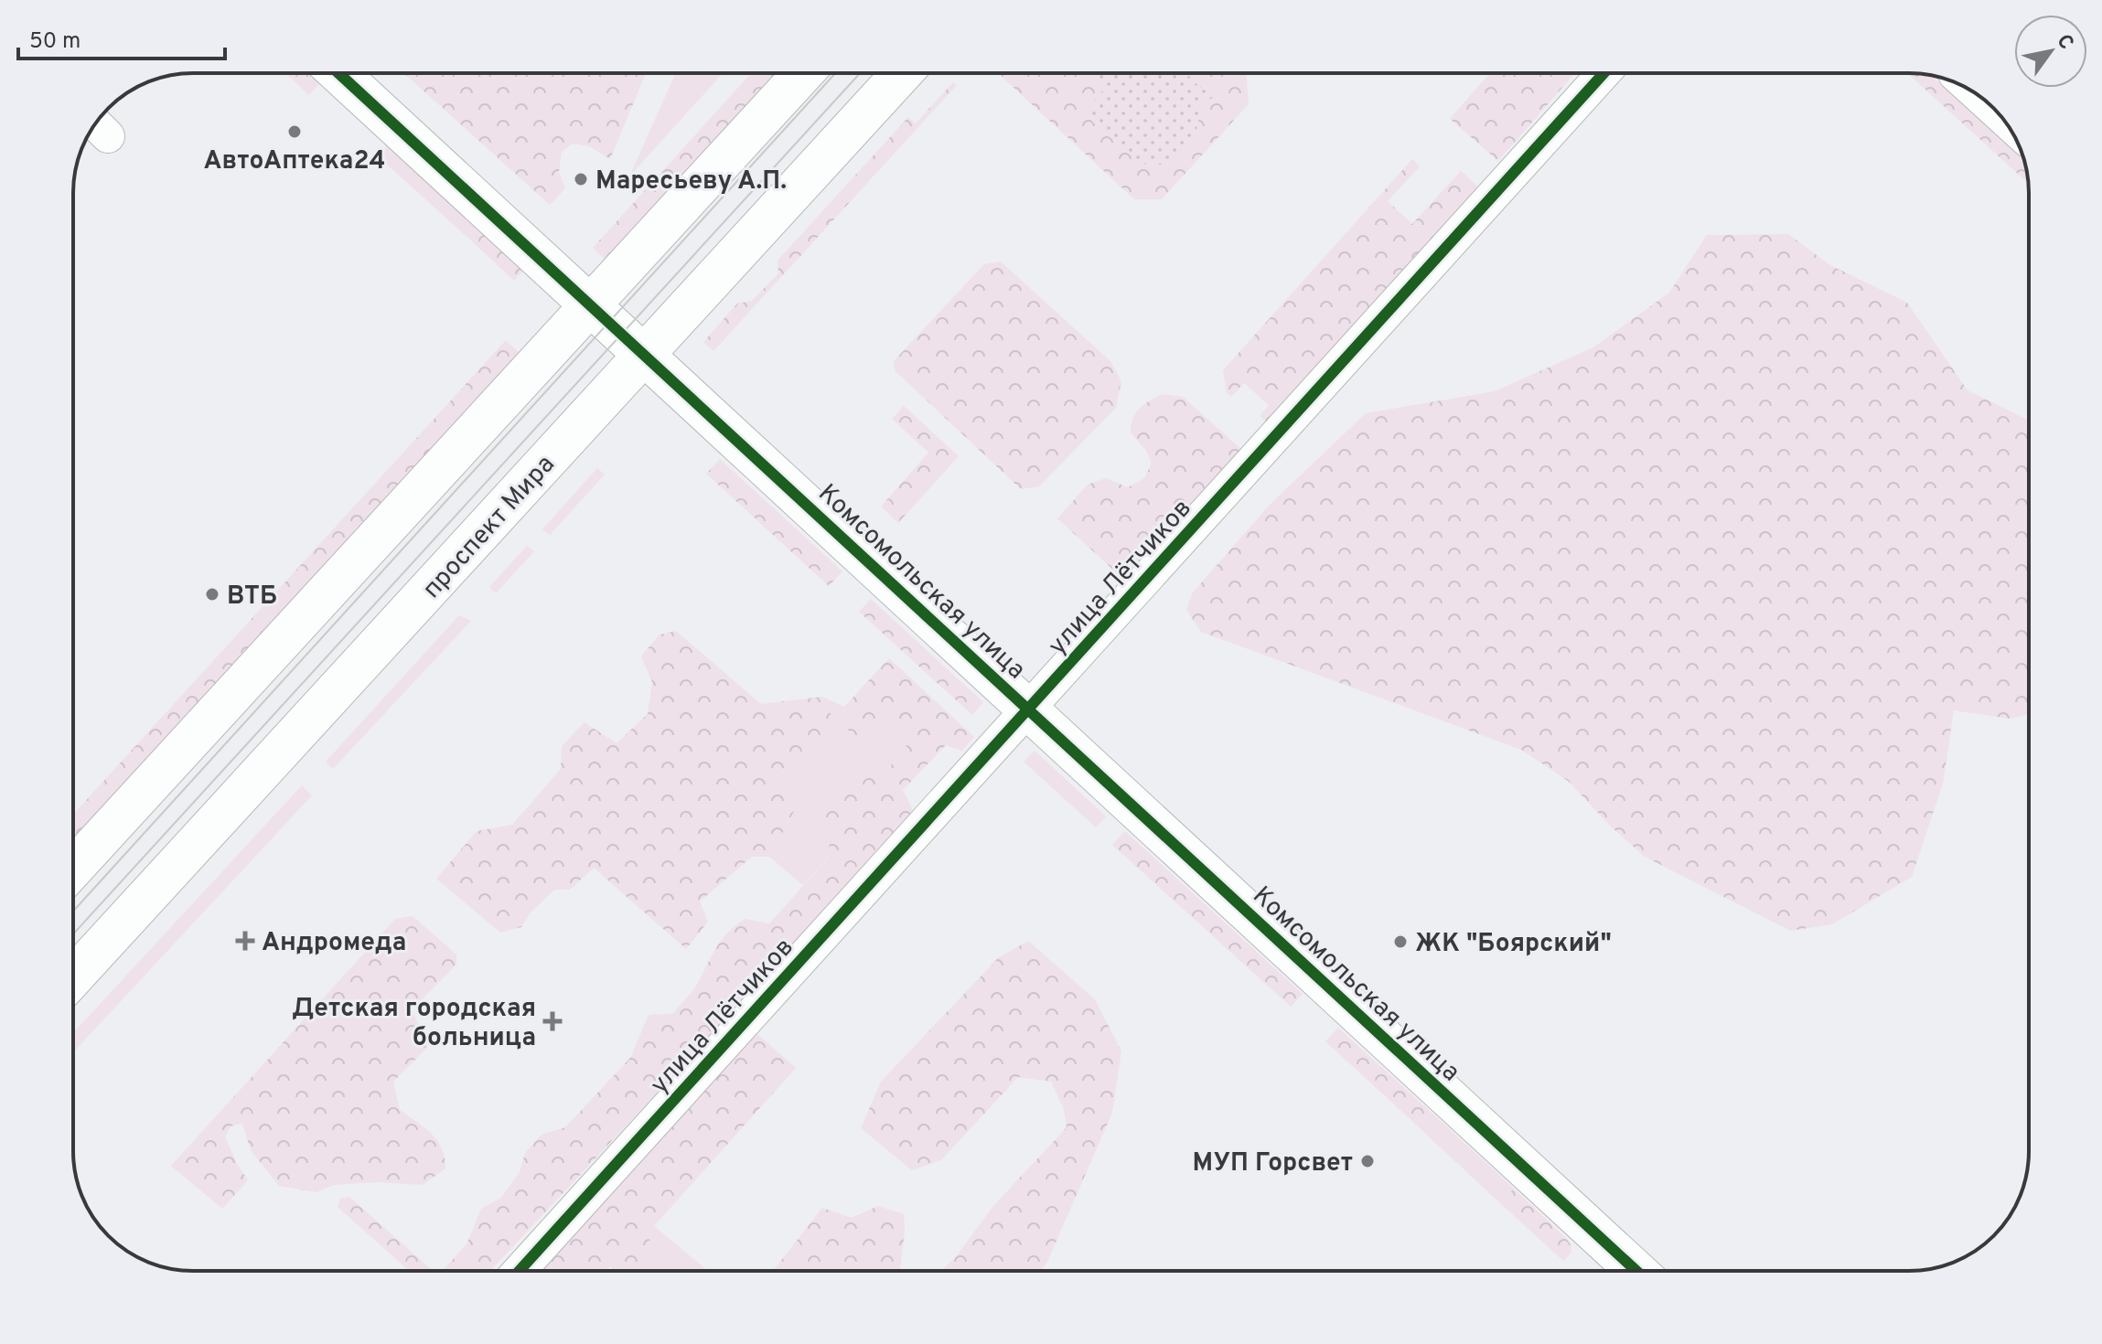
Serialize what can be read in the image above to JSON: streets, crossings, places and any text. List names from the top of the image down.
{
  "streets": {
    "main road": ["проспект Мира", "Комсомольская улица"],
    "street": ["улица Лётчиков"]
  },
  "crossings": [
    ["проспект Мира", "Комсомольская улица"],
    ["улица Лётчиков", "Комсомольская улица"]
  ],
  "places": {
    "other": [
      "АвтоАптека24",
      "Маресьеву А.П.",
      "ВТБ",
      "ЖК \"Боярский\"",
      "МУП Горсвет"
    ],
    "health": ["Андромеда", "Детская городская больница"]
  },
  "scale_bar": "50 m",
  "north": "top right"
}
